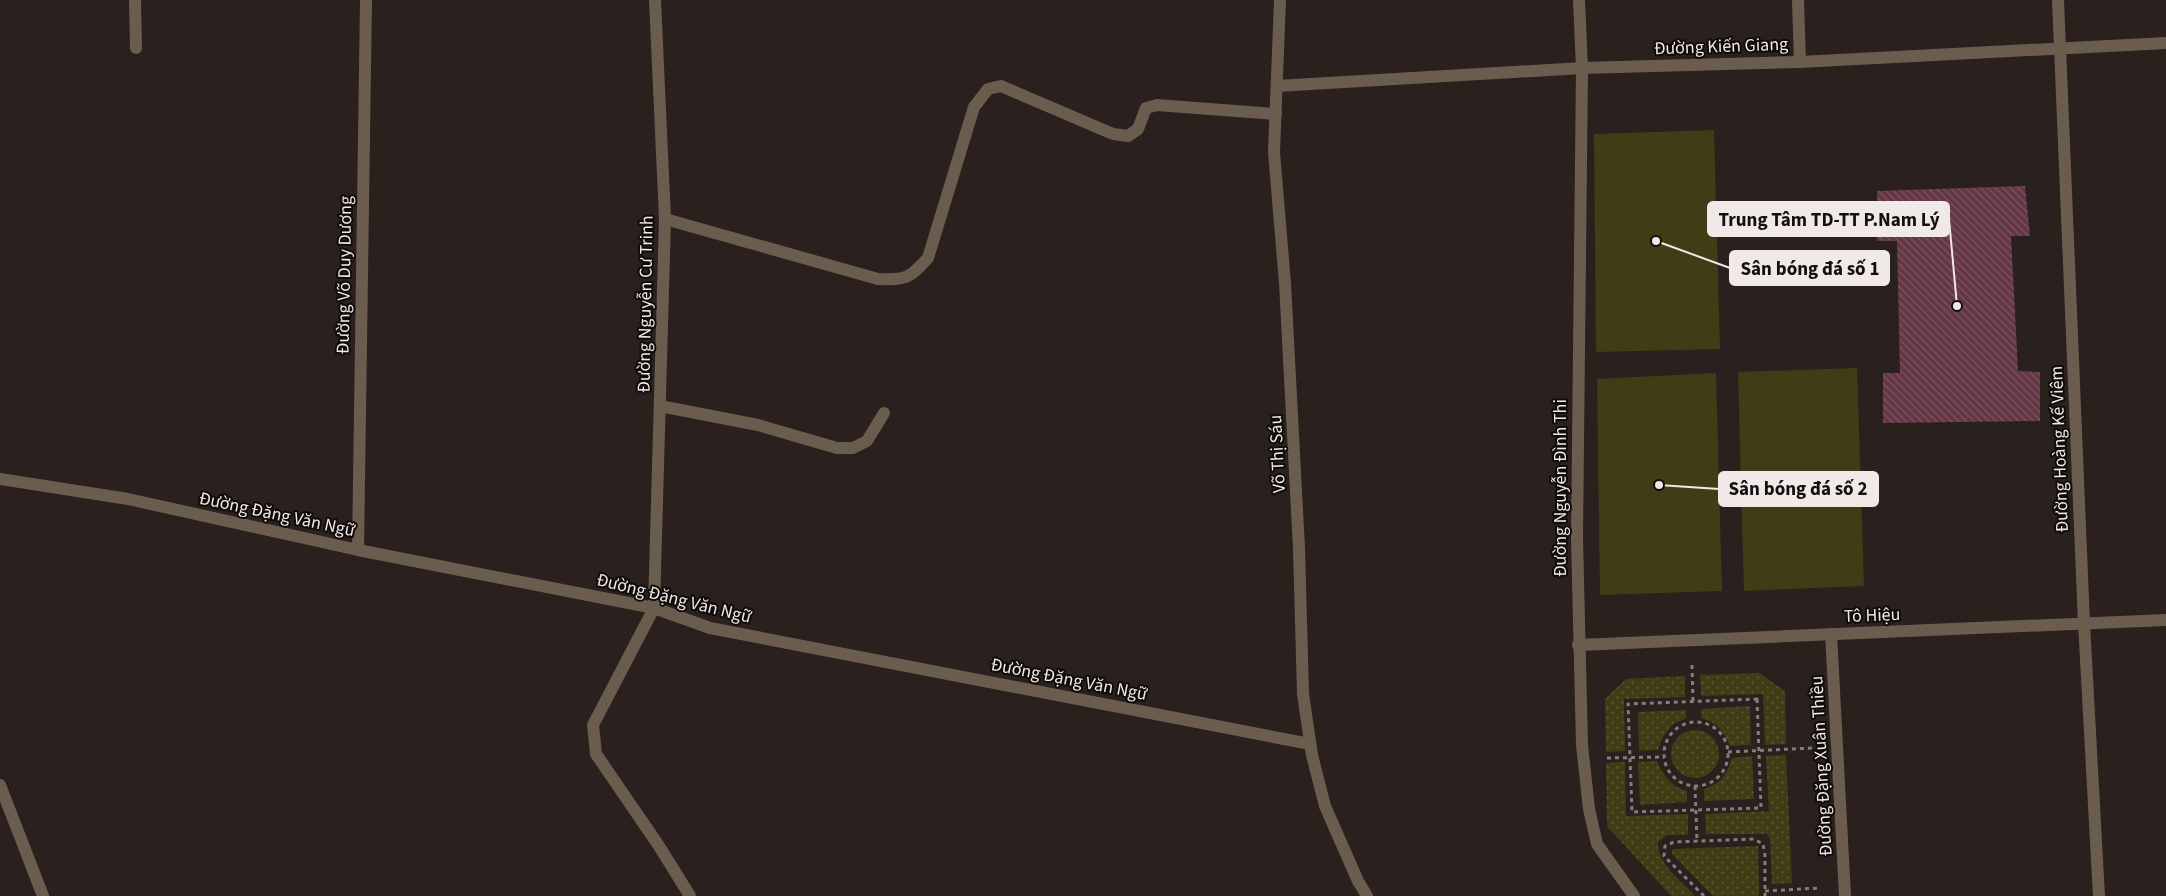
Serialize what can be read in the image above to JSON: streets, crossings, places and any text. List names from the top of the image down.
{
  "streets": {
    "street": [
      "Đường Kiến Giang",
      "Đường Võ Duy Dương",
      "Đường Nguyễn Cư Trinh",
      "Đường Hoàng Kế Viêm",
      "Võ Thị Sáu",
      "Đường Nguyễn Đình Thi",
      "Đường Đặng Văn Ngữ",
      "Tô Hiệu",
      "Đường Đặng Xuân Thiều"
    ]
  },
  "crossings": [
    ["Đường Kiến Giang", "Đường Hoàng Kế Viêm"],
    ["Đường Kiến Giang", "Võ Thị Sáu"],
    ["Đường Kiến Giang", "Đường Nguyễn Đình Thi"],
    ["Đường Võ Duy Dương", "Đường Đặng Văn Ngữ"],
    ["Đường Nguyễn Cư Trinh", "Đường Đặng Văn Ngữ"],
    ["Đường Hoàng Kế Viêm", "Tô Hiệu"],
    ["Võ Thị Sáu", "Đường Đặng Văn Ngữ"],
    ["Đường Nguyễn Đình Thi", "Tô Hiệu"],
    ["Tô Hiệu", "Đường Đặng Xuân Thiều"]
  ],
  "places": ["Sân bóng đá số 1", "Trung Tâm TD-TT P.Nam Lý", "Sân bóng đá số 2"]
}
